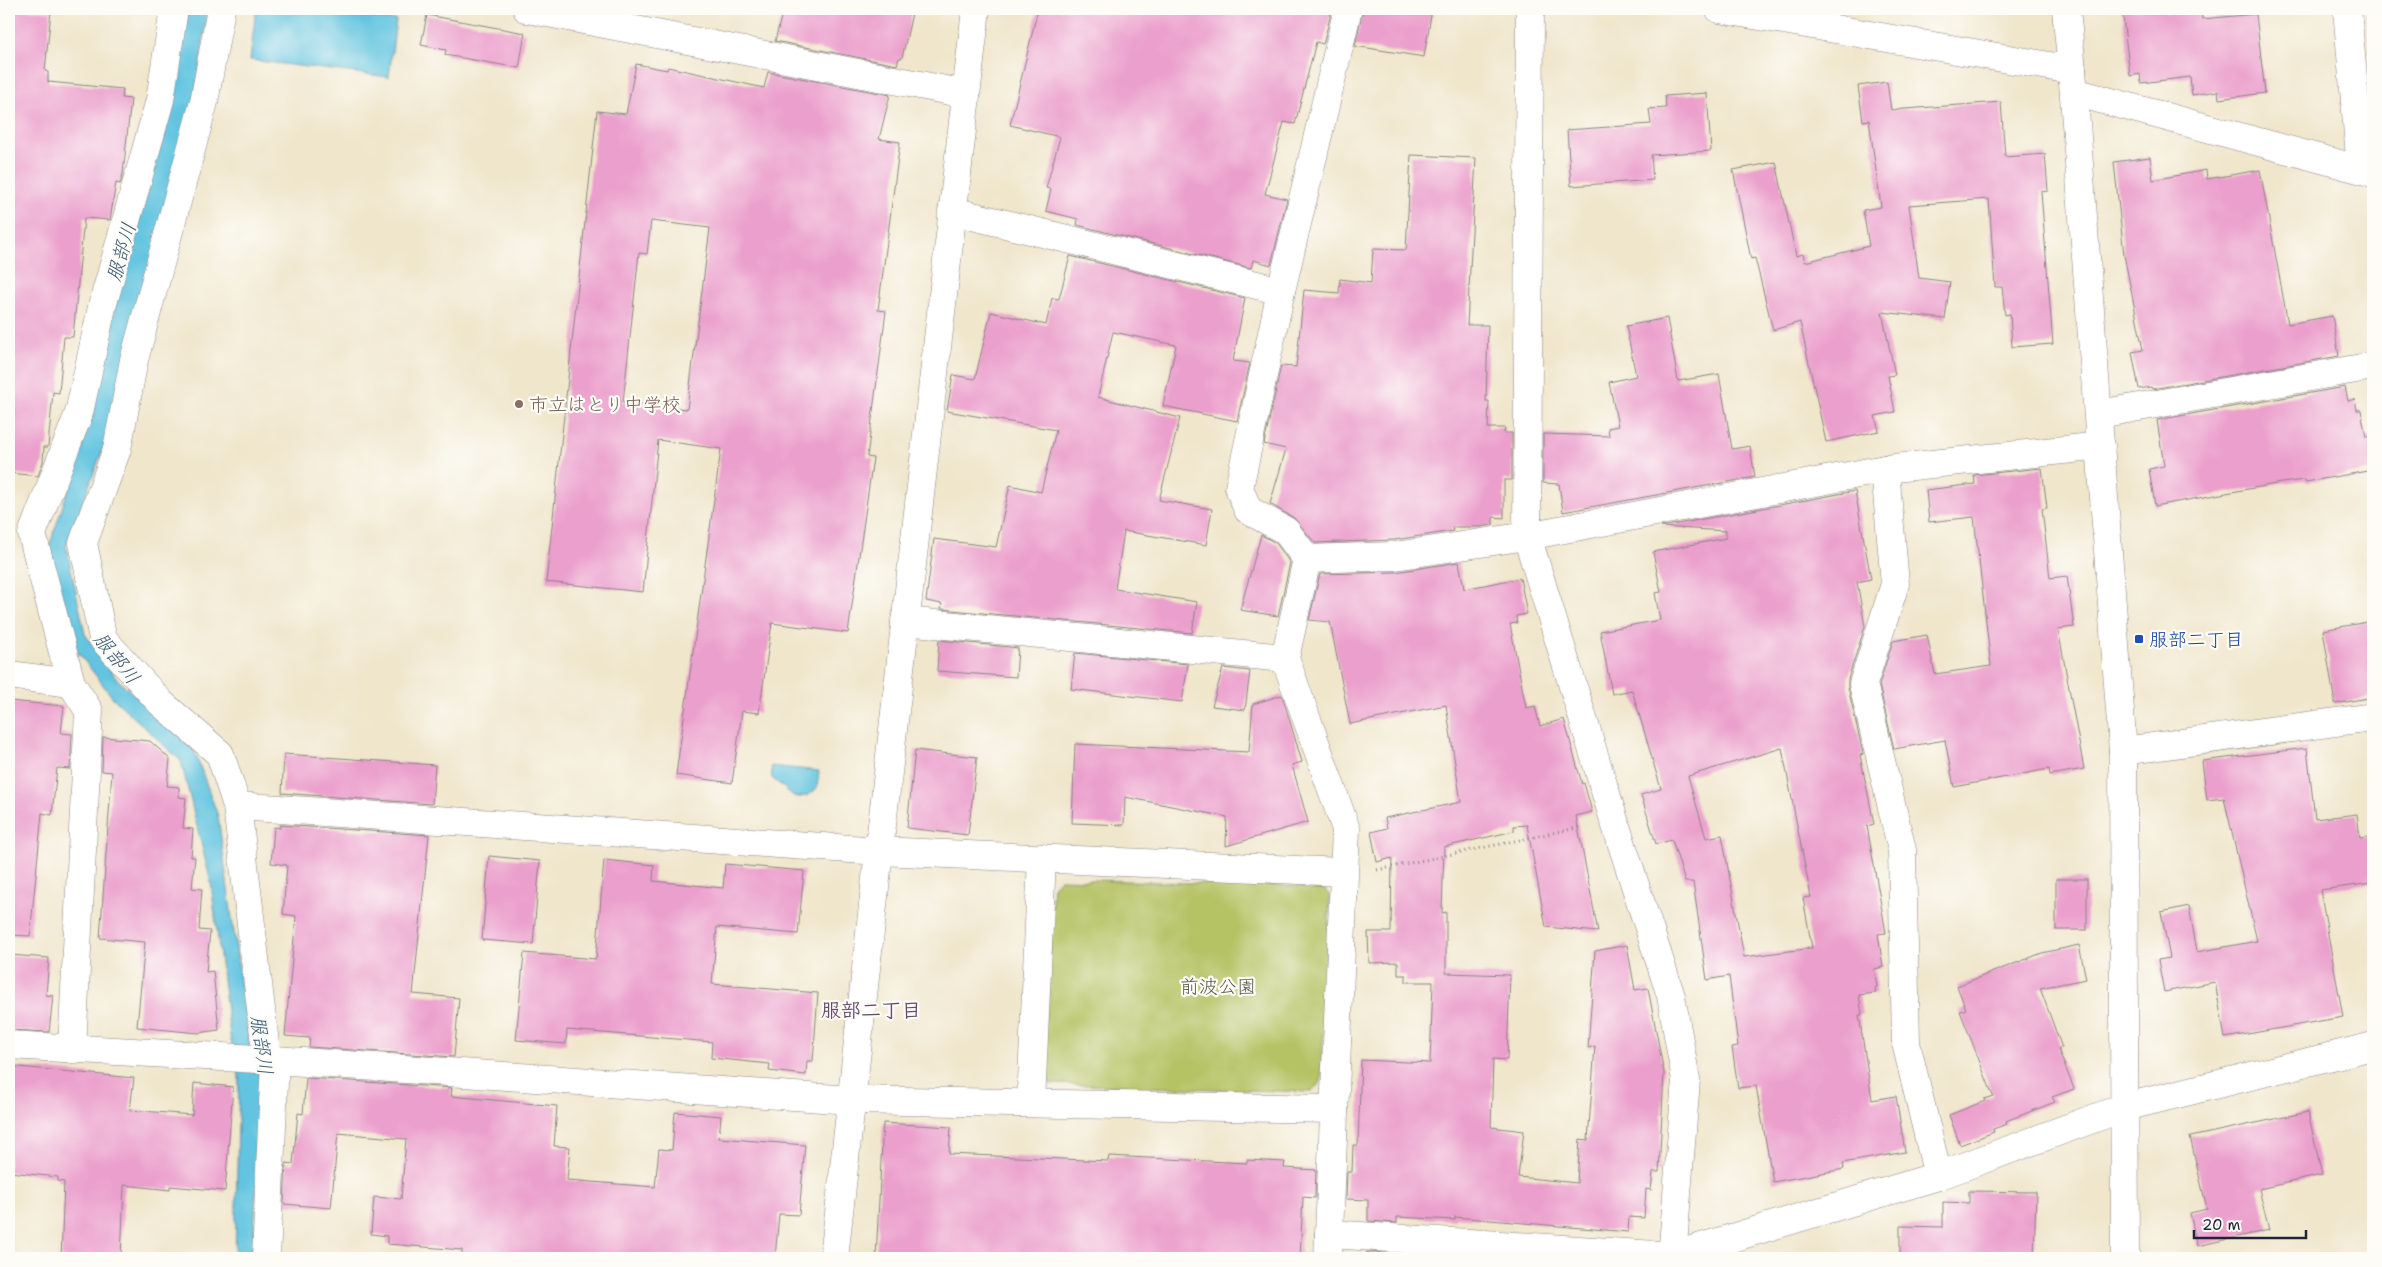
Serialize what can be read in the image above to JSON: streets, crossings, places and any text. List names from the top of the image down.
{
  "districts": ["服部二丁目"],
  "water": ["服部川"],
  "parks": ["前波公園"],
  "places": {
    "other": ["市立はとり中学校"],
    "transit": ["服部二丁目"]
  },
  "scale_bar": "20 m"
}
